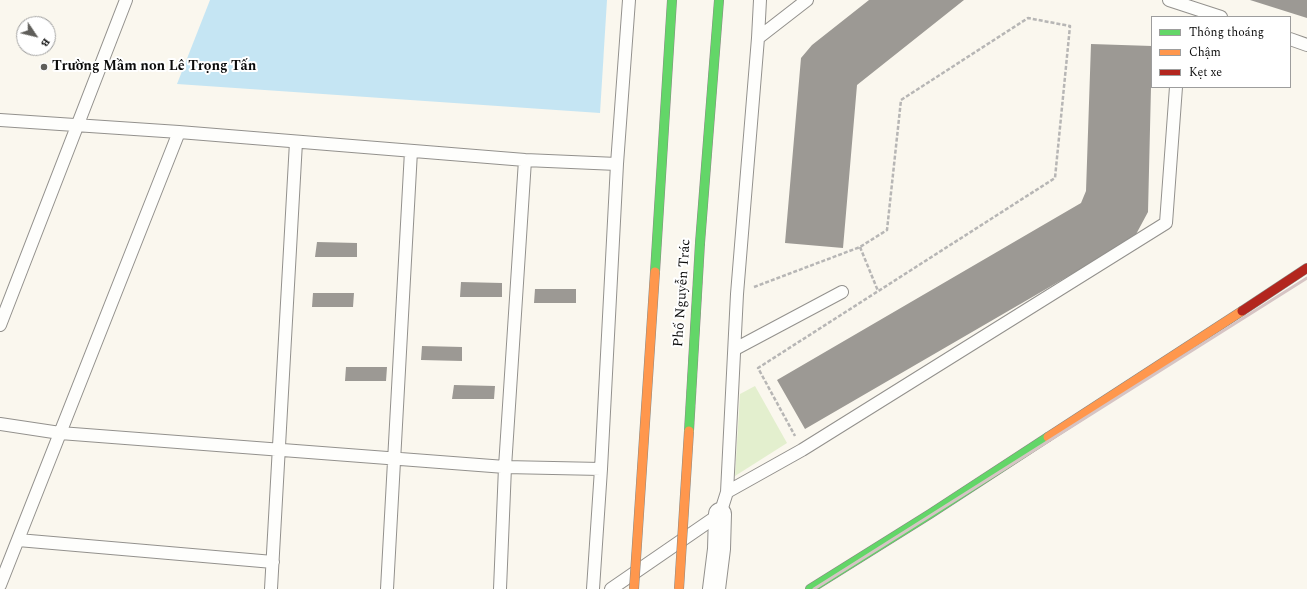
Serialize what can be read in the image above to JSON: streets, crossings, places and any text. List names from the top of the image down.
{
  "streets": {
    "main road": ["Phố Nguyễn Trác"]
  },
  "places": ["Trường Mầm non Lê Trọng Tấn"],
  "legend": ["Thông thoáng", "Chậm", "Kẹt xe"],
  "north": "bottom right"
}
